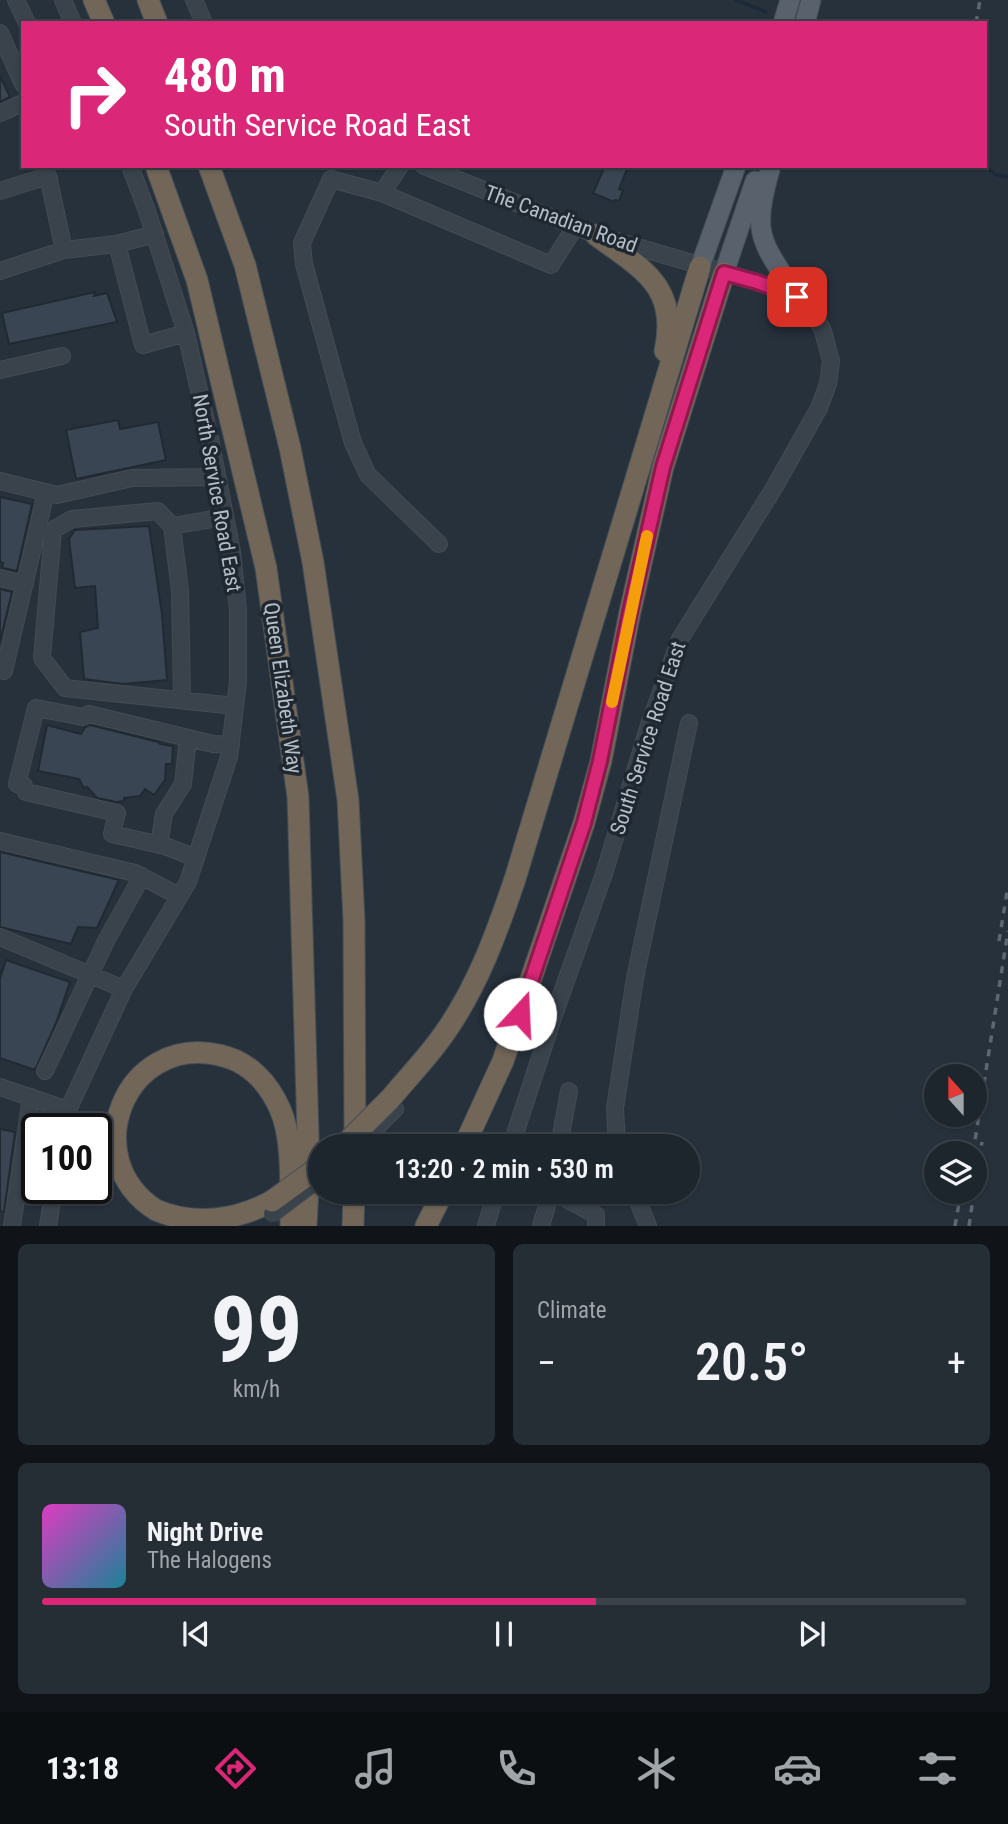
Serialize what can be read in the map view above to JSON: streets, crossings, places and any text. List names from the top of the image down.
{
  "streets": {
    "highway": ["Queen Elizabeth Way"],
    "street": ["The Canadian Road", "North Service Road East", "South Service Road East"]
  },
  "crossings": [
    ["The Canadian Road", "South Service Road East"]
  ],
  "north": "top",
  "page": {
    "turn": ["480 m", "South Service Road East"],
    "limit": "100",
    "trip": "13:20 · 2 min · 530 m",
    "tile": [
      ["99", "km/h"],
      "Climate"
    ],
    "heat": ["−", "20.5°", "+"],
    "song": ["Night Drive", "The Halogens"],
    "tabs": "13:18"
  }
}
